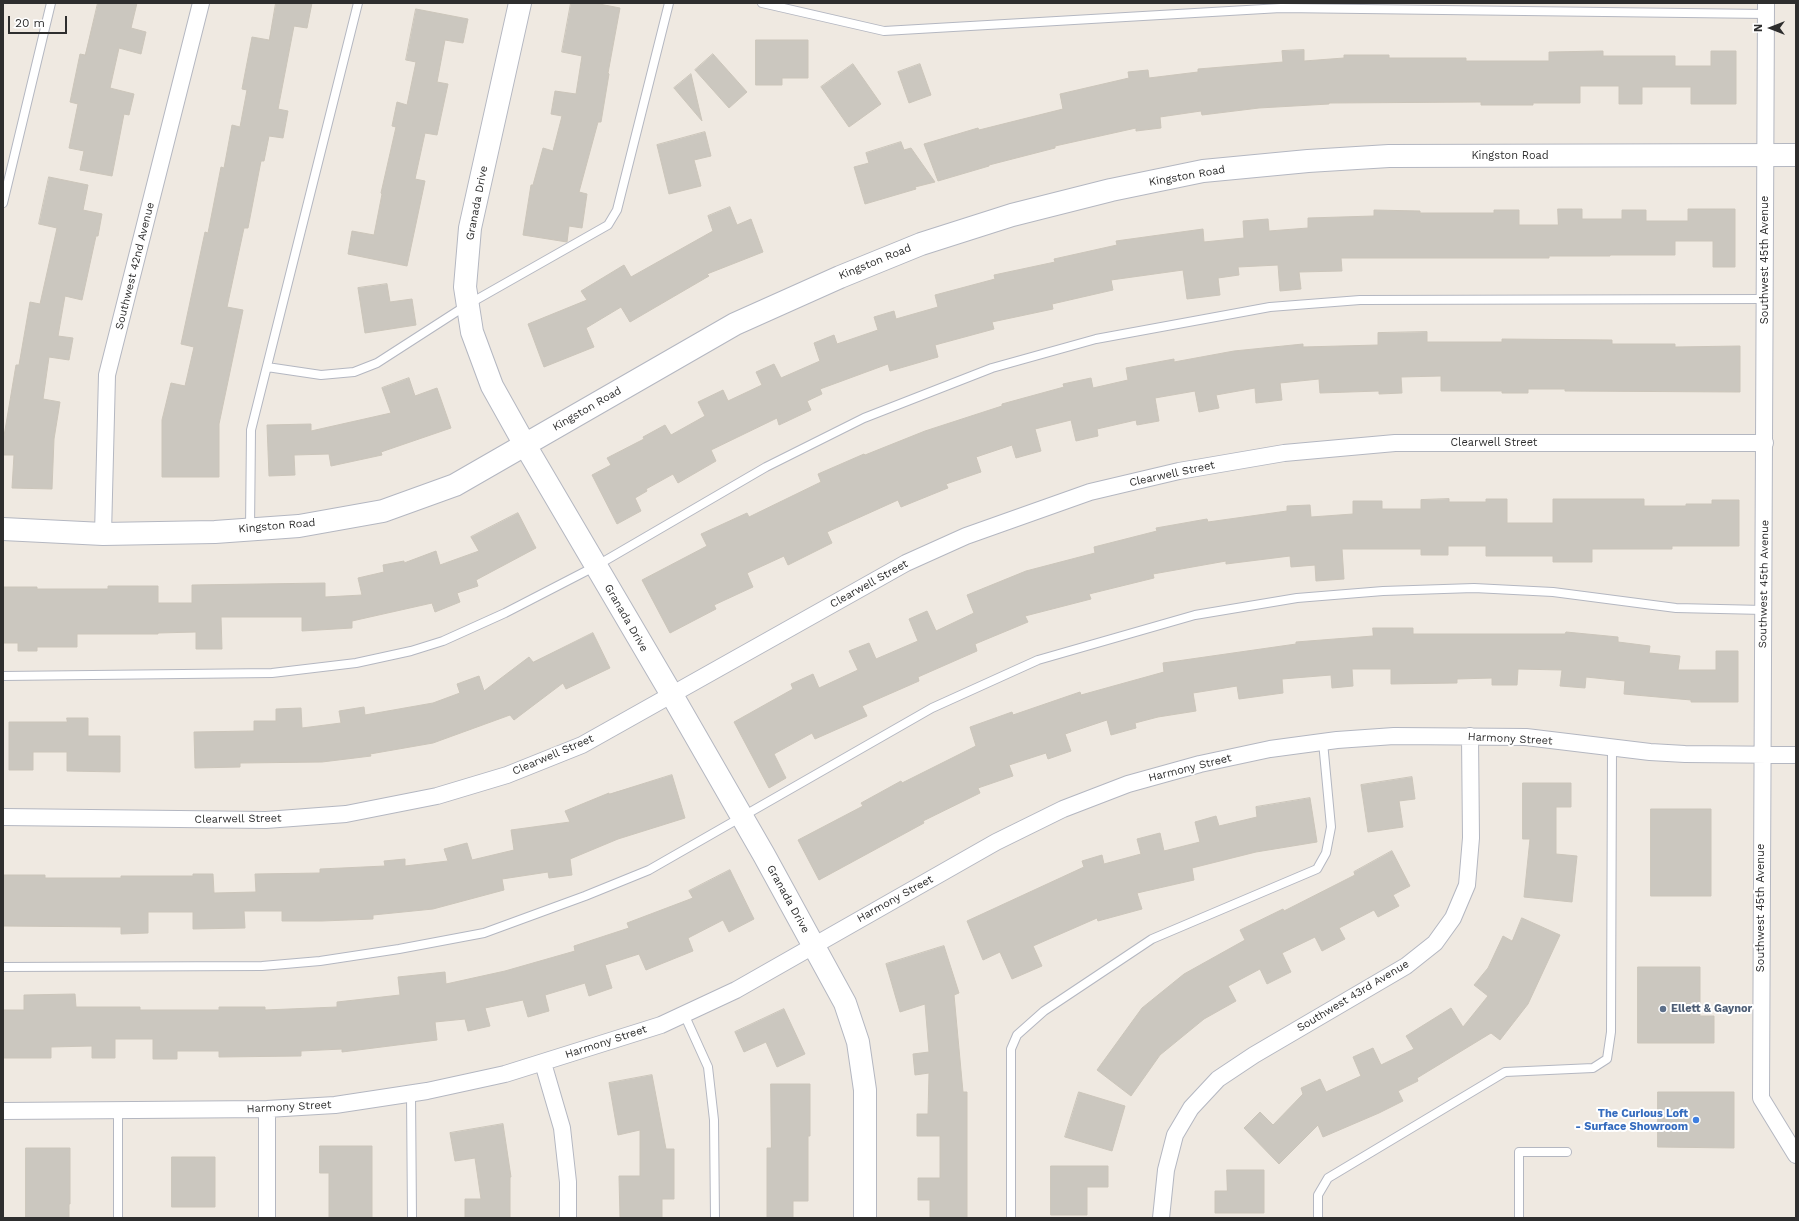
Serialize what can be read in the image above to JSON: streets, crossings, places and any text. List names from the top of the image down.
{
  "streets": {
    "street": [
      "Kingston Road",
      "Granada Drive",
      "Southwest 45th Avenue",
      "Southwest 42nd Avenue",
      "Clearwell Street",
      "Harmony Street",
      "Southwest 43rd Avenue"
    ]
  },
  "crossings": [
    ["Kingston Road", "Granada Drive"],
    ["Kingston Road", "Southwest 45th Avenue"],
    ["Kingston Road", "Southwest 42nd Avenue"],
    ["Granada Drive", "Clearwell Street"],
    ["Granada Drive", "Harmony Street"],
    ["Southwest 45th Avenue", "Clearwell Street"],
    ["Southwest 45th Avenue", "Harmony Street"],
    ["Harmony Street", "Southwest 43rd Avenue"]
  ],
  "places": ["Ellett & Gaynor", "The Curious Loft - Surface Showroom"],
  "scale_bar": "20 m",
  "north": "left"
}
